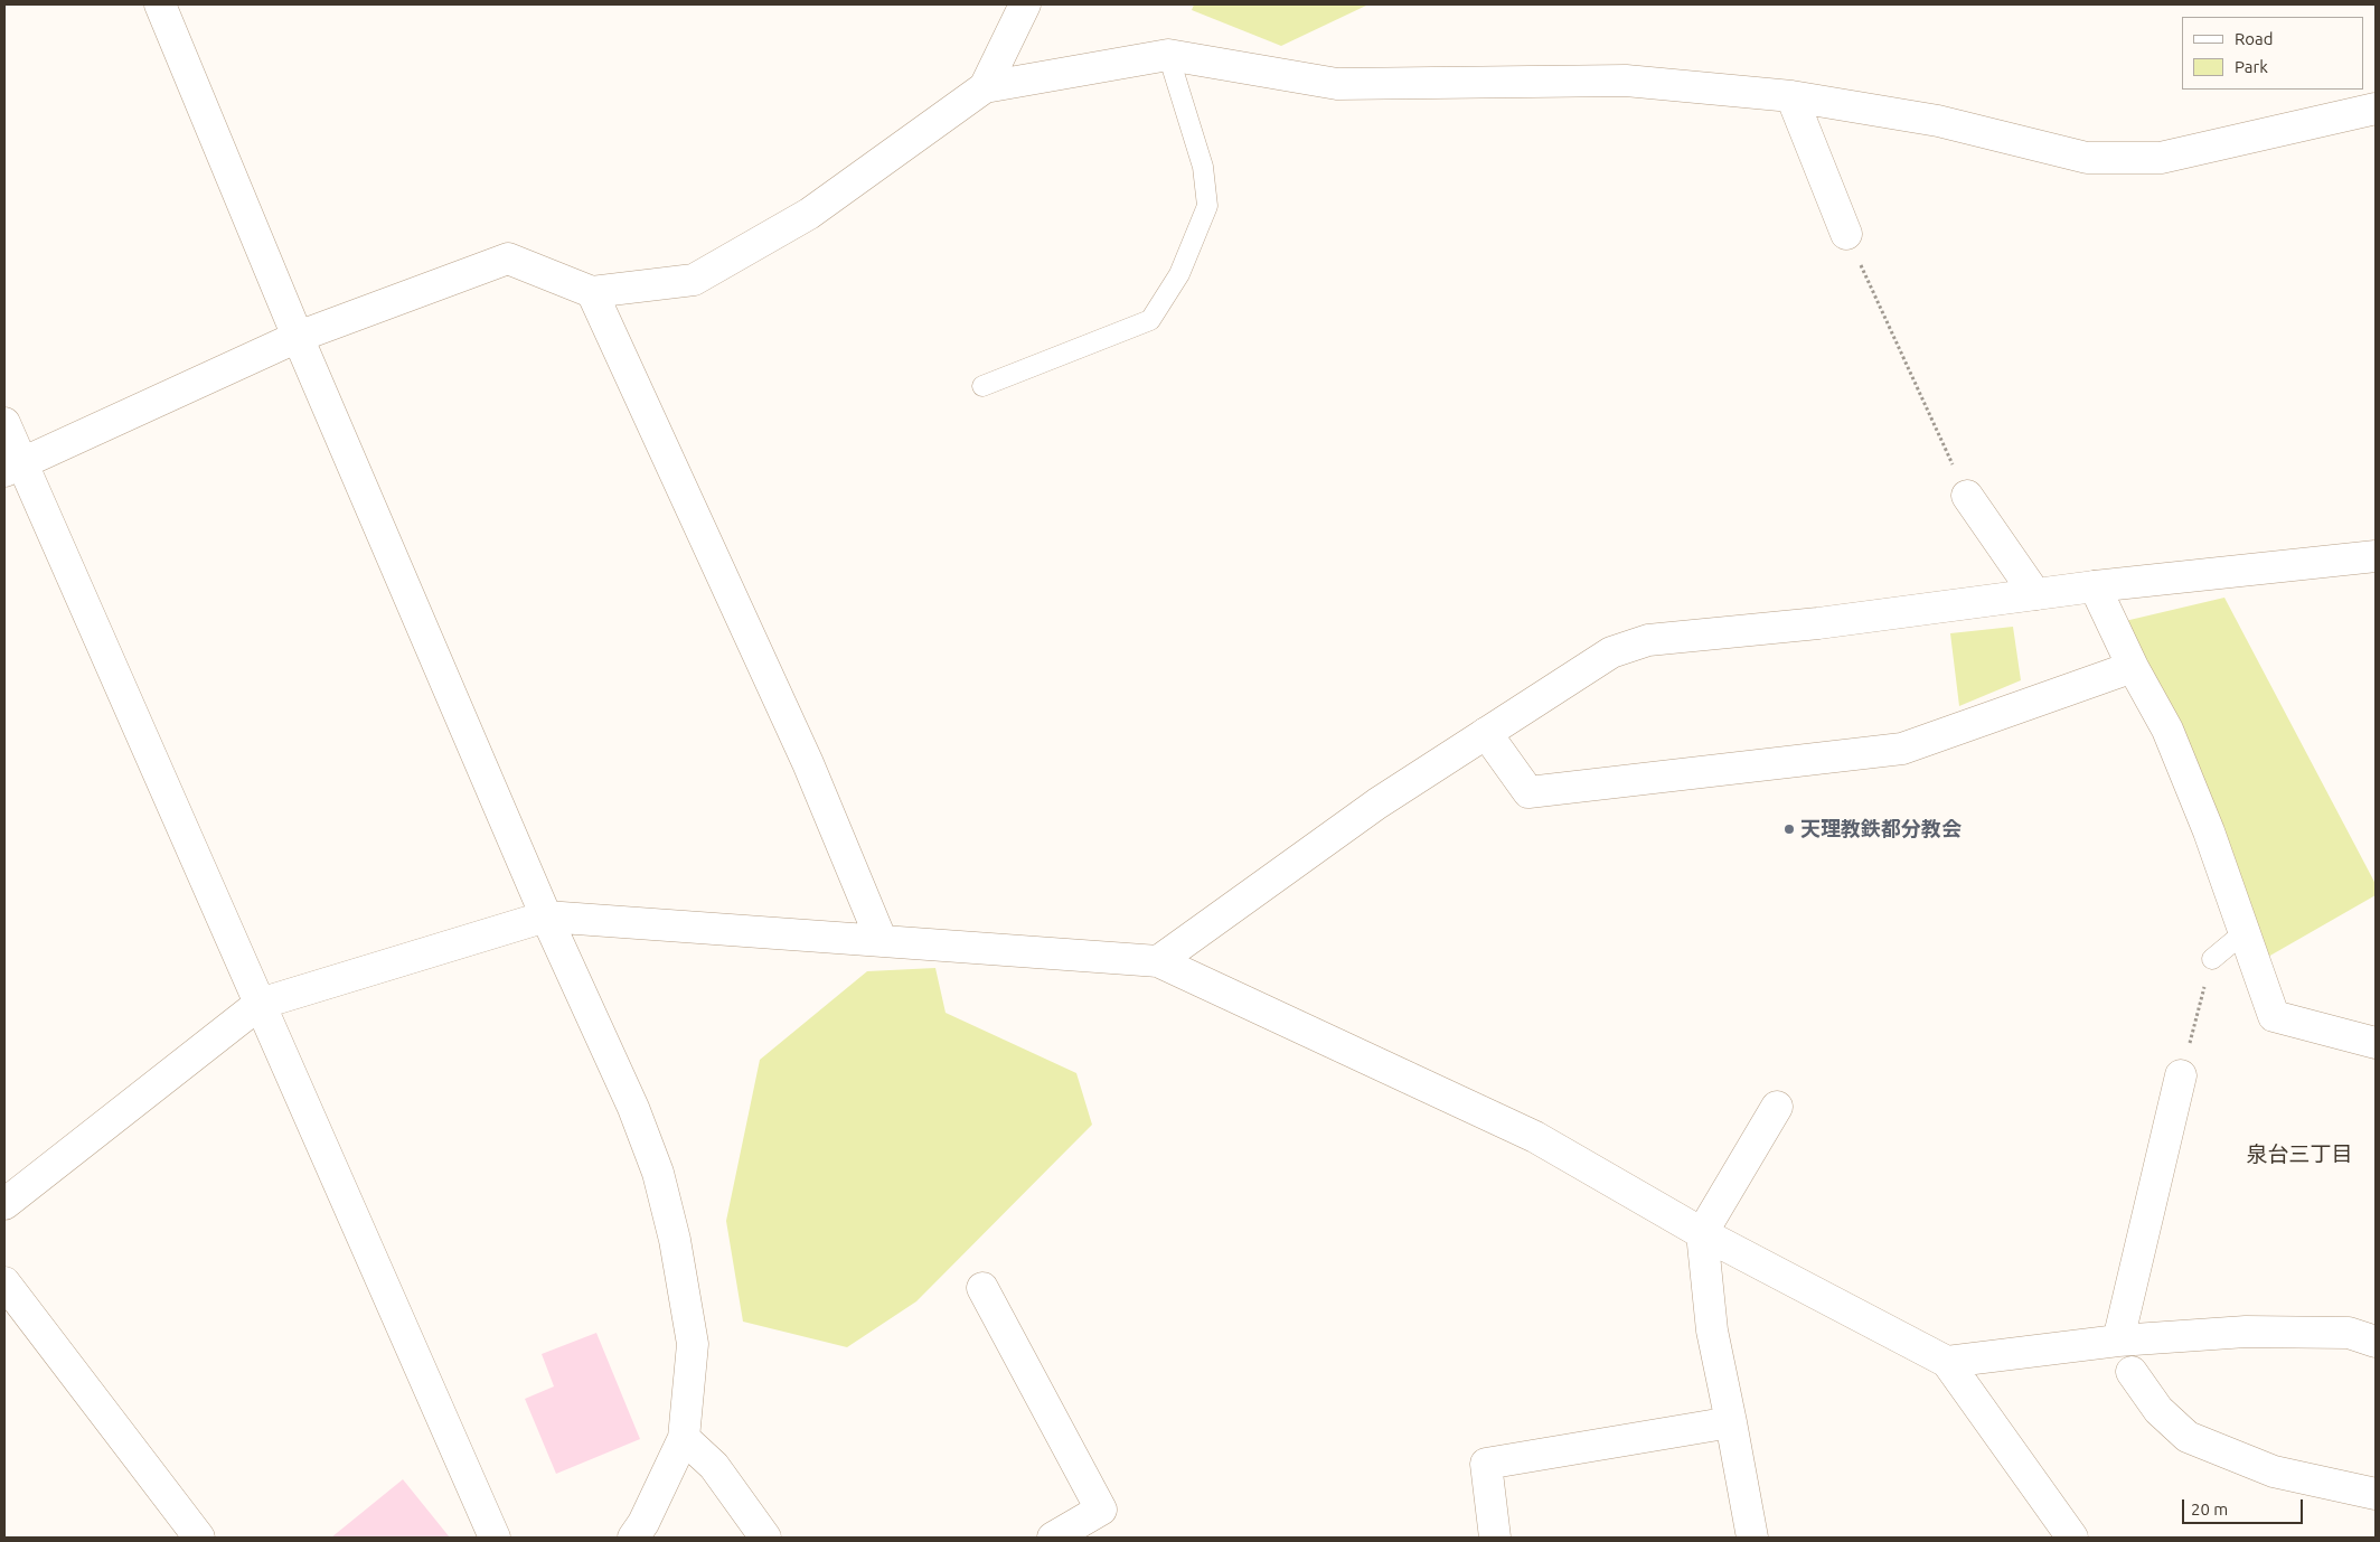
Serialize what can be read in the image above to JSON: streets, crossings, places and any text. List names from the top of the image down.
{
  "districts": ["泉台三丁目"],
  "places": ["天理教鉄都分教会"],
  "legend": ["Road", "Park"],
  "scale_bar": "20 m"
}
